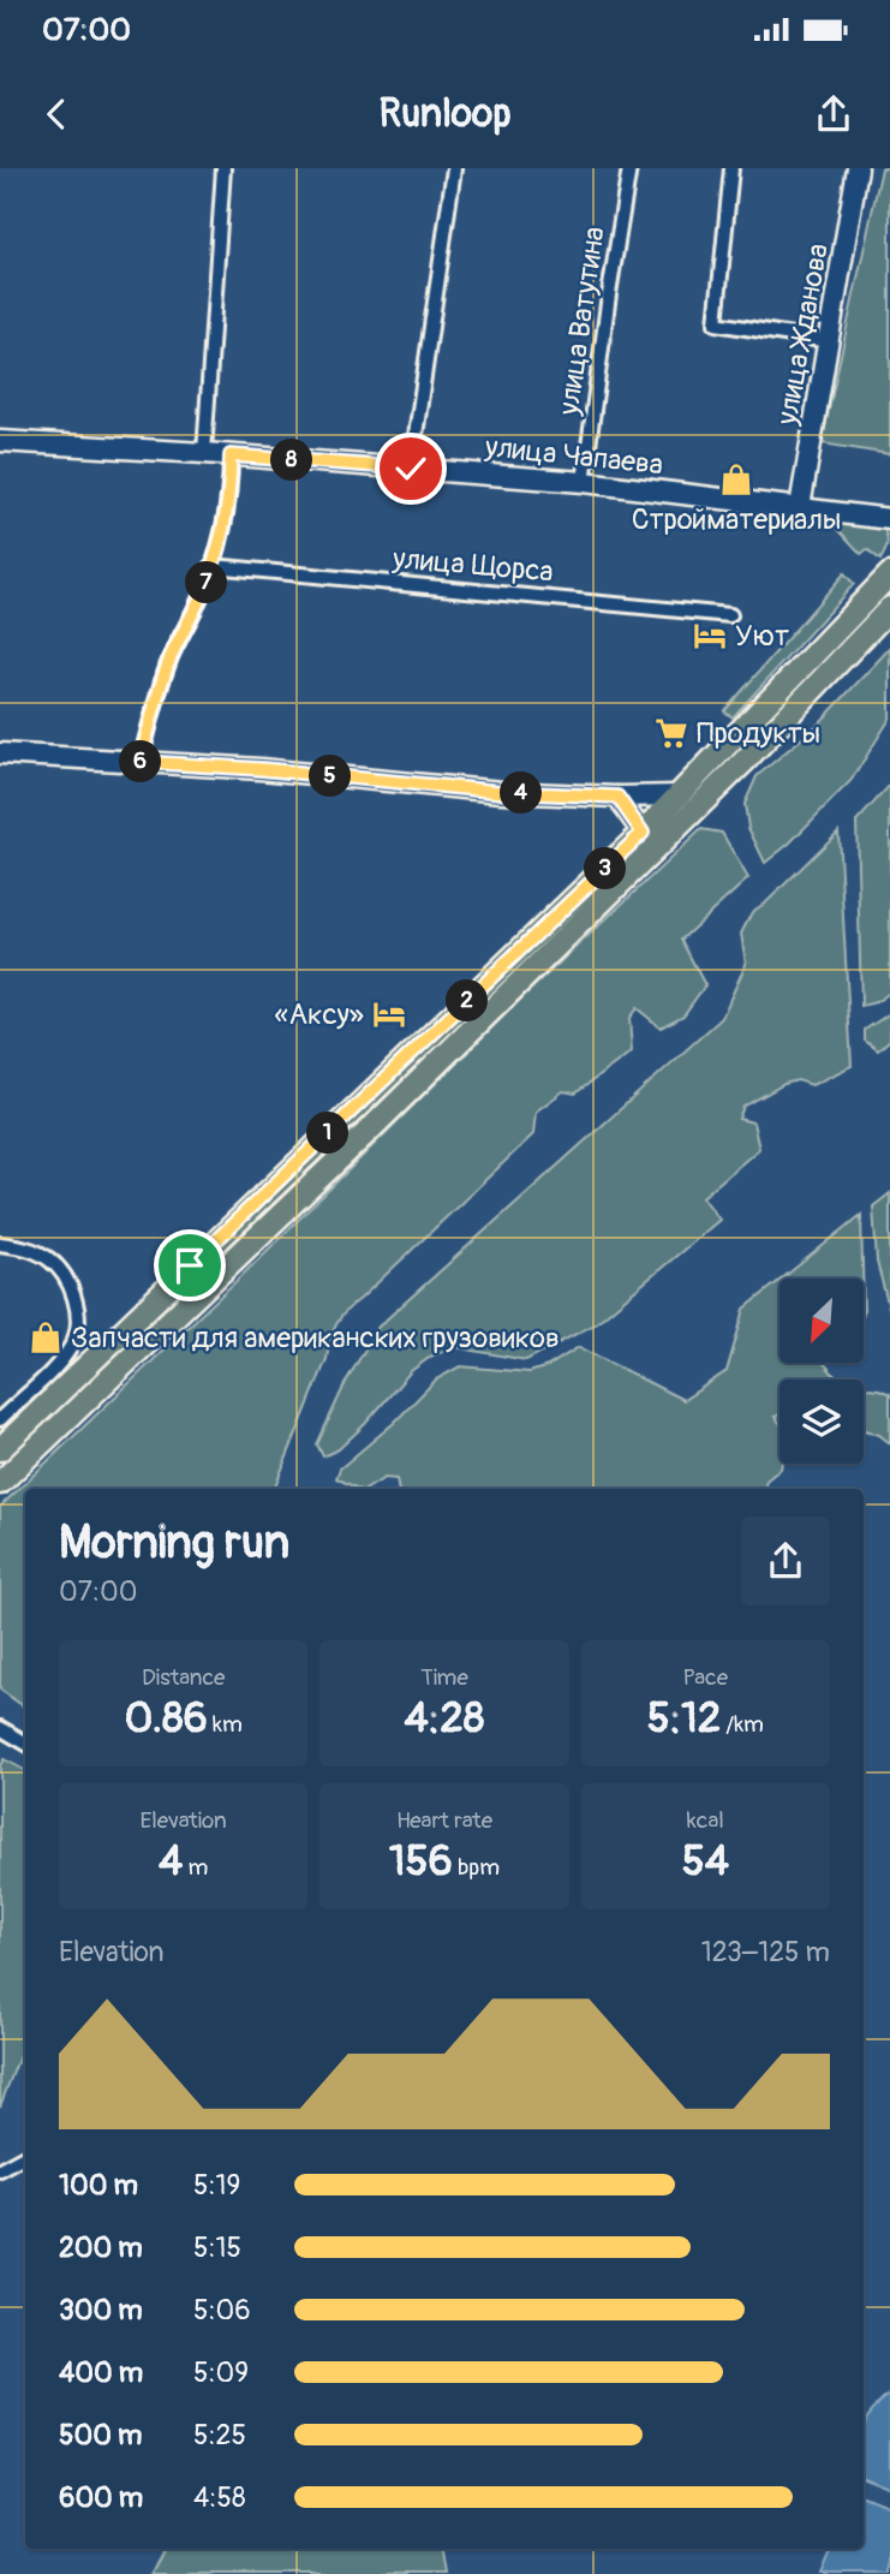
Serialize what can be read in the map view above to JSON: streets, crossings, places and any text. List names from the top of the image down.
{
  "streets": {
    "main road": ["улица Жданова", "улица Чапаева"],
    "street": ["улица Ватутина", "улица Щорса"]
  },
  "crossings": [
    ["улица Ватутина", "улица Чапаева"],
    ["улица Жданова", "улица Чапаева"]
  ],
  "places": {
    "shop": ["Стройматериалы", "Запчасти для американских грузовиков"],
    "hotel": ["Уют", "«Аксу»"],
    "supermarket": ["Продукты"]
  },
  "north": "bottom left",
  "page": {
    "status": "07:00",
    "header": "Runloop",
    "pins": [
      "8",
      "7",
      "6",
      "5",
      "4",
      "3",
      "2",
      "1"
    ],
    "heading": ["Morning run", "07:00"],
    "stats": [
      ["Distance", "0.86 km"],
      ["Time", "4:28"],
      ["Pace", "5:12 /km"],
      ["Elevation", "4 m"],
      ["Heart rate", "156 bpm"],
      ["kcal", "54"]
    ],
    "chart": ["Elevation", "123–125 m"],
    "list": [
      {
        "name": "100 m",
        "note": "5:19"
      },
      {
        "name": "200 m",
        "note": "5:15"
      },
      {
        "name": "300 m",
        "note": "5:06"
      },
      {
        "name": "400 m",
        "note": "5:09"
      },
      {
        "name": "500 m",
        "note": "5:25"
      },
      {
        "name": "600 m",
        "note": "4:58"
      }
    ]
  }
}
